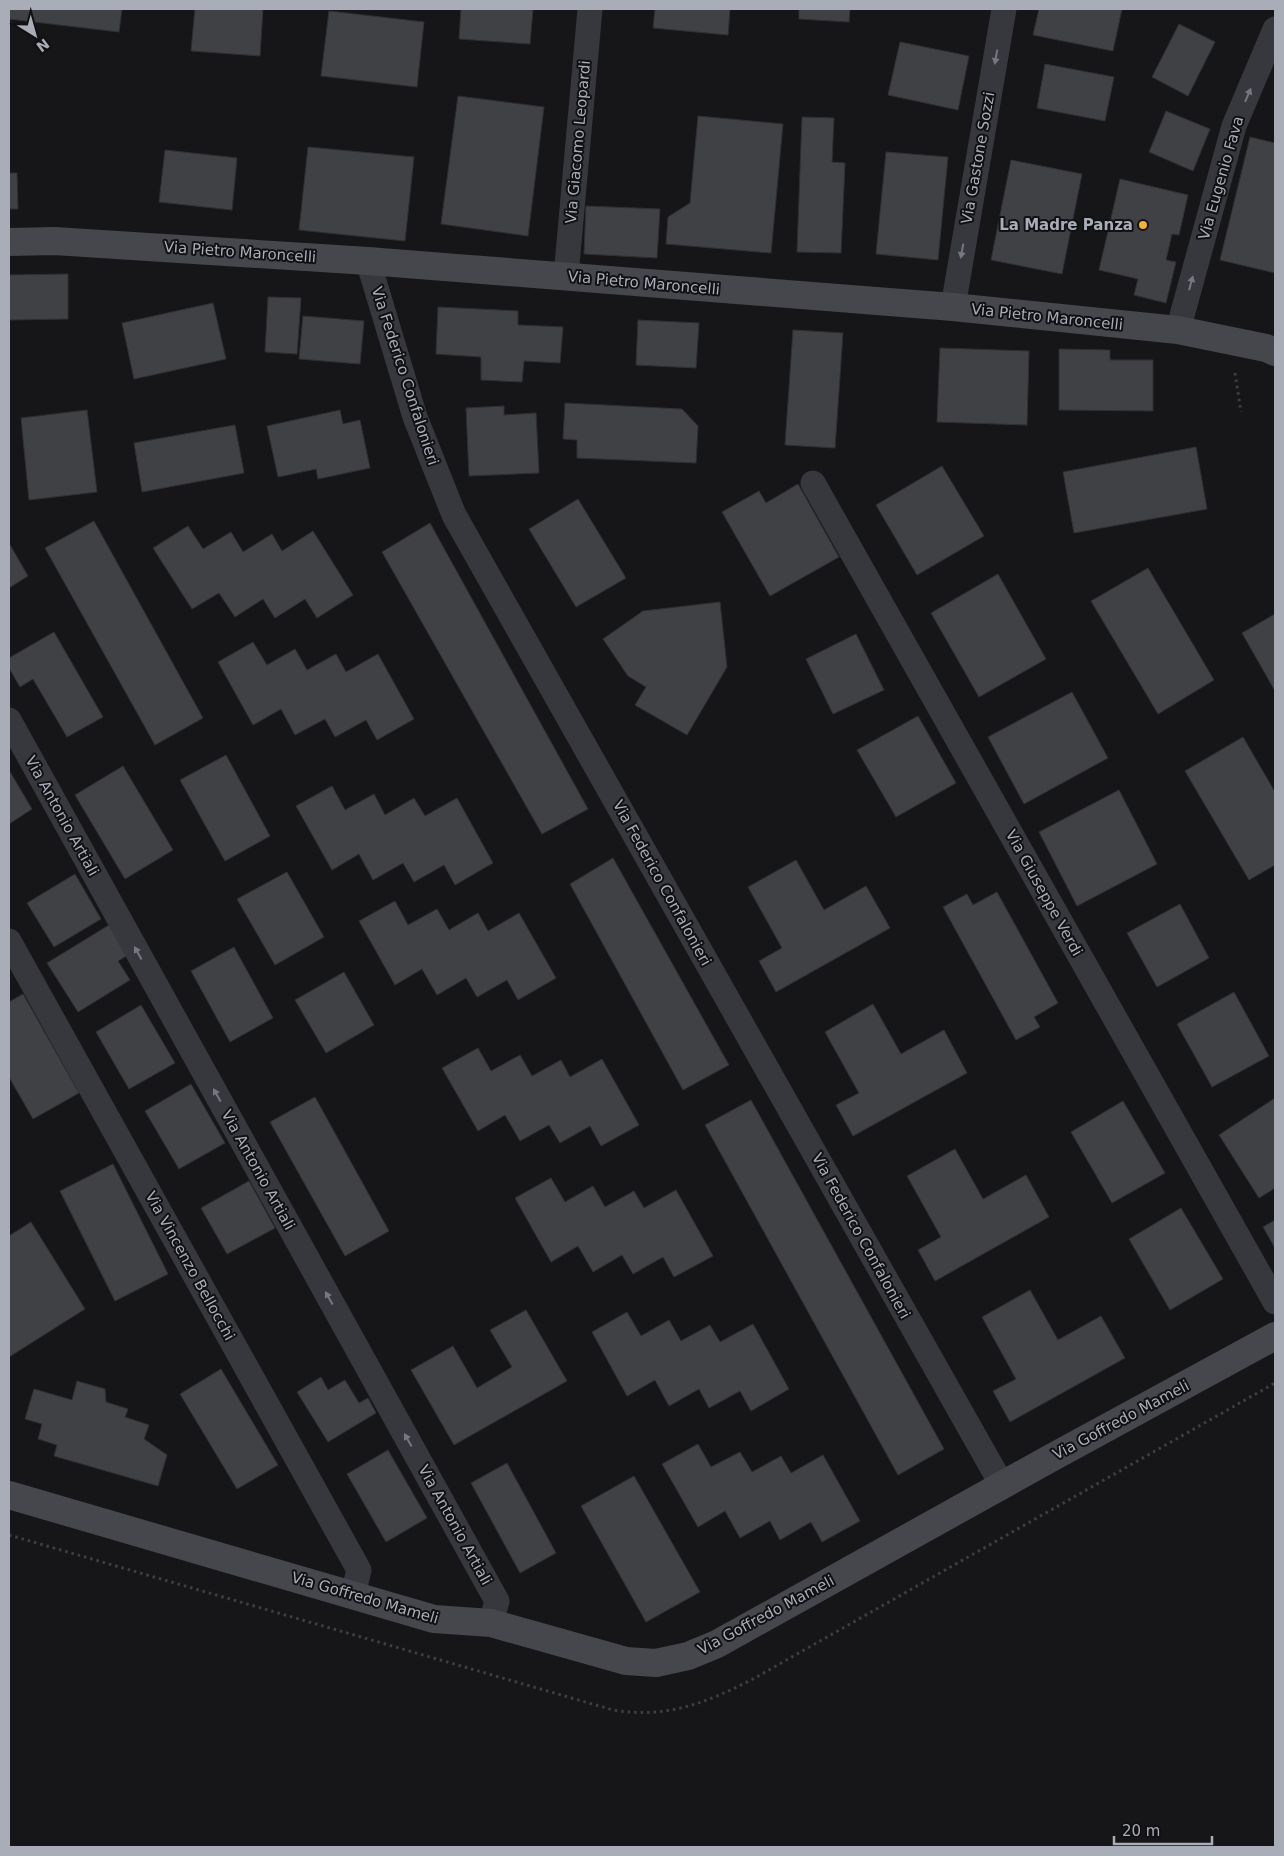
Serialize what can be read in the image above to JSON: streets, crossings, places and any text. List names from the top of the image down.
{
  "streets": {
    "street": [
      "Via Giacomo Leopardi",
      "Via Gastone Sozzi",
      "Via Eugenio Fava",
      "Via Pietro Maroncelli",
      "Via Federico Confalonieri",
      "Via Antonio Artiali",
      "Via Giuseppe Verdi",
      "Via Vincenzo Bellocchi",
      "Via Goffredo Mameli"
    ]
  },
  "crossings": [
    ["Via Giacomo Leopardi", "Via Pietro Maroncelli"],
    ["Via Gastone Sozzi", "Via Pietro Maroncelli"],
    ["Via Eugenio Fava", "Via Pietro Maroncelli"],
    ["Via Pietro Maroncelli", "Via Federico Confalonieri"],
    ["Via Federico Confalonieri", "Via Goffredo Mameli"],
    ["Via Antonio Artiali", "Via Goffredo Mameli"],
    ["Via Vincenzo Bellocchi", "Via Goffredo Mameli"]
  ],
  "one_way": ["Via Gastone Sozzi", "Via Eugenio Fava", "Via Antonio Artiali"],
  "places": ["La Madre Panza"],
  "scale_bar": "20 m",
  "north": "bottom right"
}
